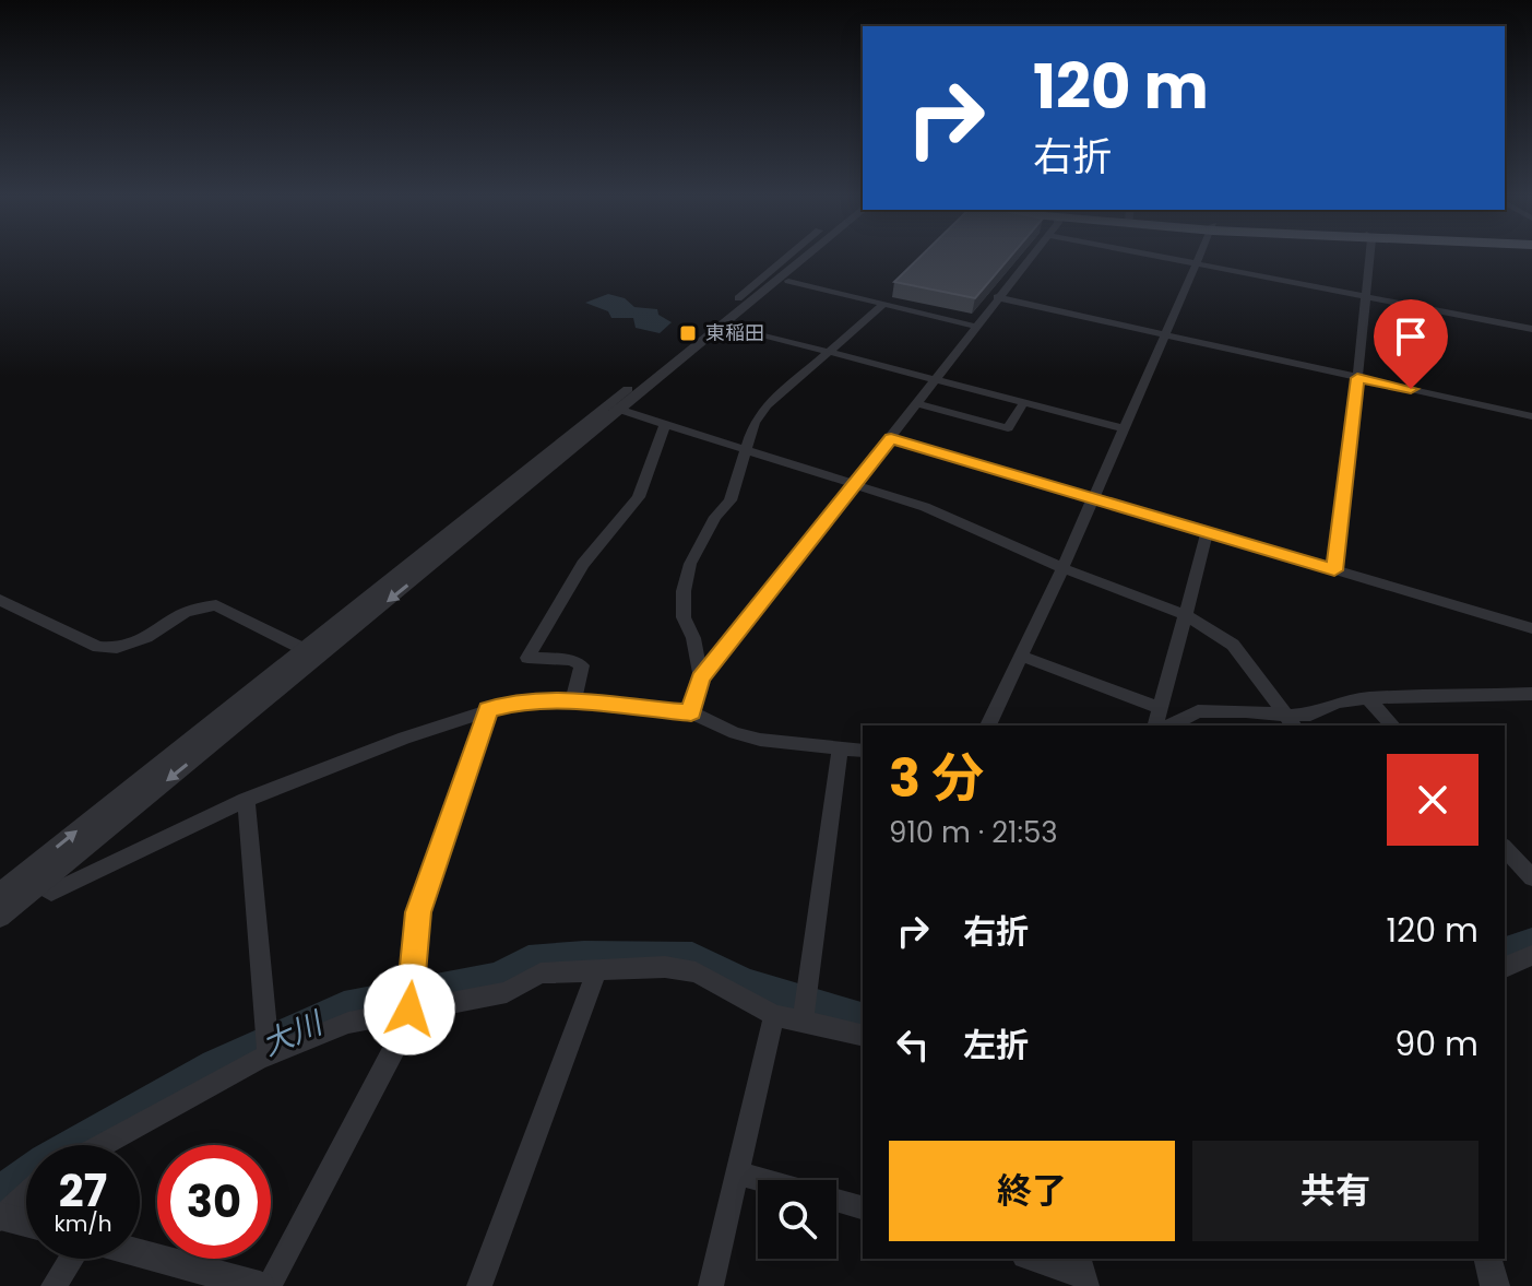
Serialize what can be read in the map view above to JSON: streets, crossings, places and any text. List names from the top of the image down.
{
  "water": ["大川"],
  "places": {
    "transit": ["東稲田"]
  },
  "page": {
    "turn": ["120 m", "右折"],
    "heading": ["3 分", "910 m · 21:53"],
    "list": [
      {
        "name": "右折",
        "value": "120 m"
      },
      {
        "name": "左折",
        "value": "90 m"
      }
    ],
    "buttons": ["終了", "共有"],
    "speed": "27 km/h",
    "limit": "30"
  }
}
